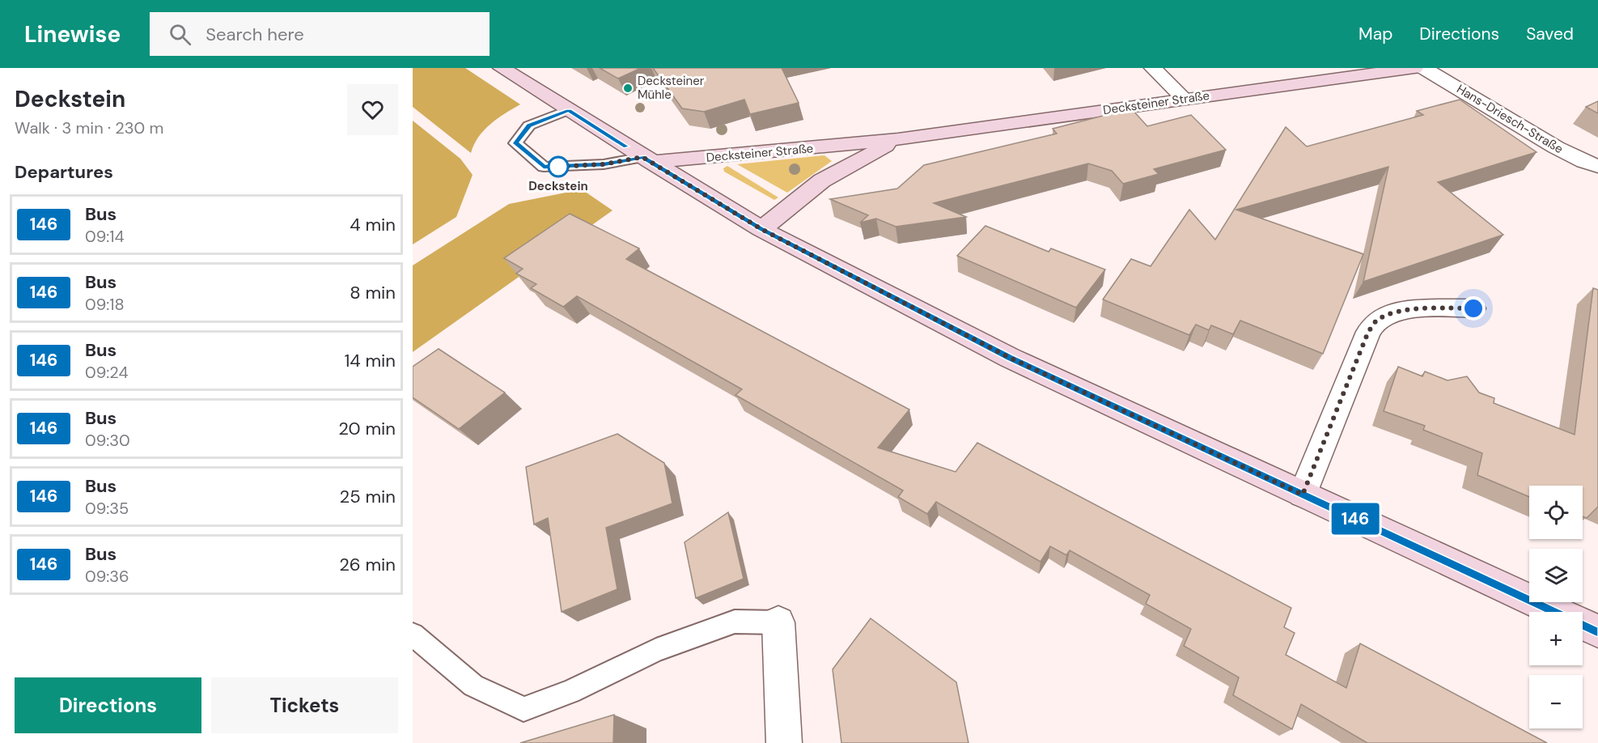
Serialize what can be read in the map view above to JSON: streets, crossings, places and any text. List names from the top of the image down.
{
  "streets": {
    "main road": ["Decksteiner Straße"],
    "street": ["Hans-Driesch-Straße"]
  },
  "places": ["Decksteiner Mühle", "Deckstein"],
  "lines": ["bus line 146"],
  "page": {
    "header": "Linewise",
    "search": "Search here",
    "nav": ["Map", "Directions", "Saved"],
    "heading": [
      ["Deckstein", "Walk · 3 min · 230 m"],
      "Departures"
    ],
    "on_map": "146",
    "list": [
      {
        "mark": "146",
        "name": "Bus",
        "note": "09:14",
        "value": "4 min"
      },
      {
        "mark": "146",
        "name": "Bus",
        "note": "09:18",
        "value": "8 min"
      },
      {
        "mark": "146",
        "name": "Bus",
        "note": "09:24",
        "value": "14 min"
      },
      {
        "mark": "146",
        "name": "Bus",
        "note": "09:30",
        "value": "20 min"
      },
      {
        "mark": "146",
        "name": "Bus",
        "note": "09:35",
        "value": "25 min"
      },
      {
        "mark": "146",
        "name": "Bus",
        "note": "09:36",
        "value": "26 min"
      }
    ],
    "map_buttons": ["+", "−"],
    "buttons": ["Directions", "Tickets"]
  }
}
